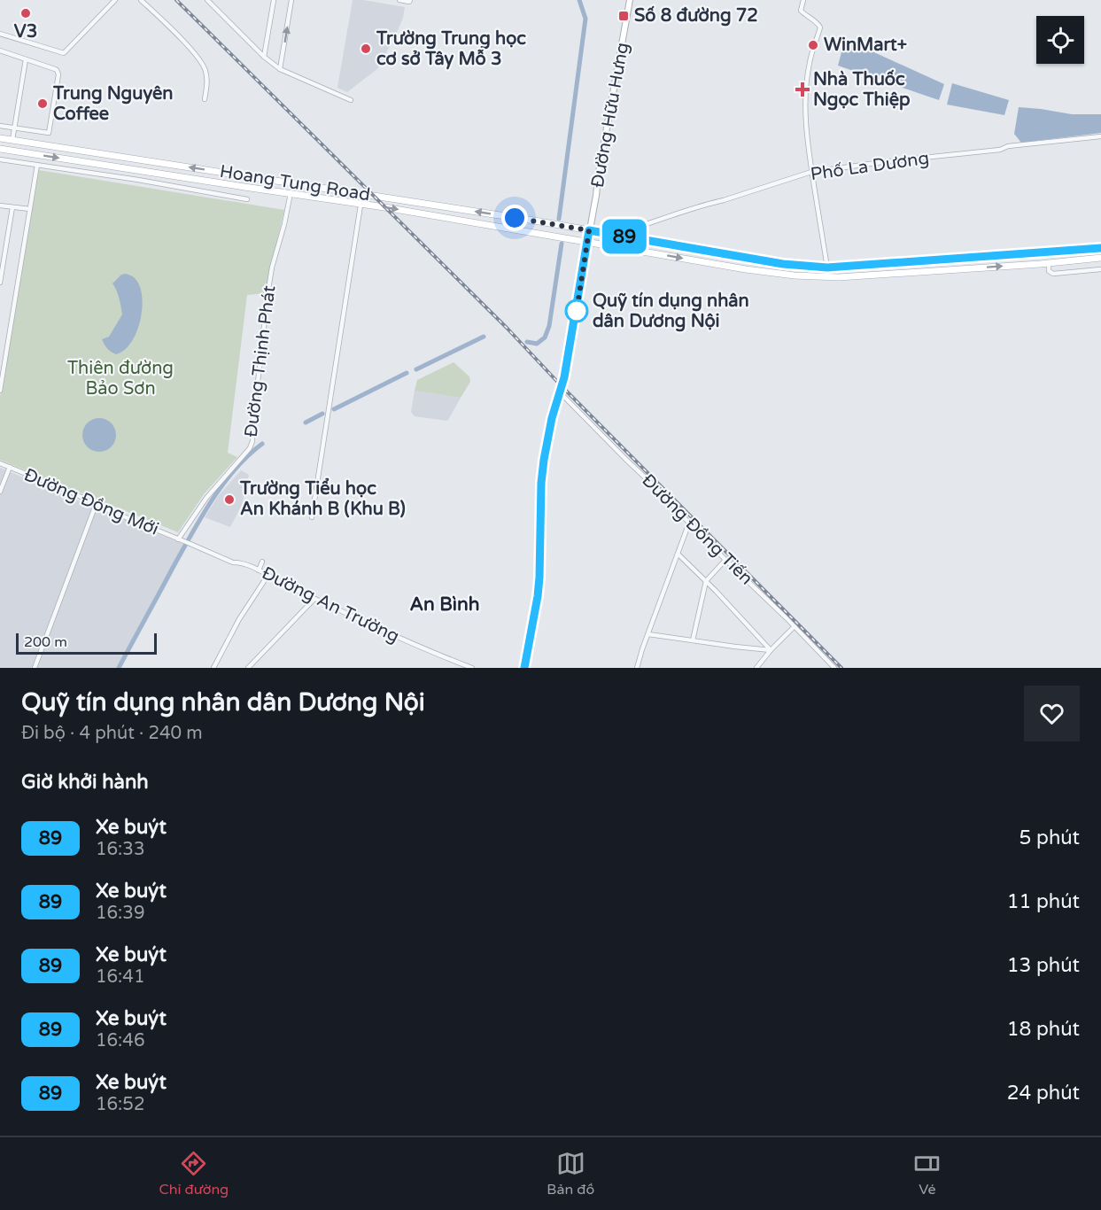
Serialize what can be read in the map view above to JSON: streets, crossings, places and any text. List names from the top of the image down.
{
  "streets": {
    "main road": ["Đường Hữu Hưng", "Hoang Tung Road"],
    "street": [
      "Phố La Dương",
      "Đường Thịnh Phát",
      "Đường Đồng Mới",
      "Đường Đồng Tiến",
      "Đường An Trường"
    ]
  },
  "crossings": [
    ["Đường Hữu Hưng", "Hoang Tung Road"],
    ["Đường Hữu Hưng", "Đường Đồng Tiến"],
    ["Phố La Dương", "Hoang Tung Road"],
    ["Hoang Tung Road", "Đường Thịnh Phát"],
    ["Đường Thịnh Phát", "Đường Đồng Mới"],
    ["Đường Đồng Mới", "Đường An Trường"]
  ],
  "districts": ["An Bình"],
  "parks": ["Thiên đường Bảo Sơn"],
  "places": {
    "other": [
      "V3",
      "WinMart+",
      "Trường Trung học cơ sở Tây Mỗ 3",
      "Trung Nguyên Coffee",
      "Quỹ tín dụng nhân dân Dương Nội",
      "Trường Tiểu học An Khánh B (Khu B)"
    ],
    "transit": ["Số 8 đường 72"],
    "health": ["Nhà Thuốc Ngọc Thiệp"]
  },
  "lines": ["bus line 89"],
  "scale_bar": "200 m",
  "page": {
    "on_map": "89",
    "scale": "200 m",
    "heading": [
      ["Quỹ tín dụng nhân dân Dương Nội", "Đi bộ · 4 phút · 240 m"],
      "Giờ khởi hành"
    ],
    "list": [
      {
        "mark": "89",
        "name": "Xe buýt",
        "note": "16:33",
        "value": "5 phút"
      },
      {
        "mark": "89",
        "name": "Xe buýt",
        "note": "16:39",
        "value": "11 phút"
      },
      {
        "mark": "89",
        "name": "Xe buýt",
        "note": "16:41",
        "value": "13 phút"
      },
      {
        "mark": "89",
        "name": "Xe buýt",
        "note": "16:46",
        "value": "18 phút"
      },
      {
        "mark": "89",
        "name": "Xe buýt",
        "note": "16:52",
        "value": "24 phút"
      }
    ],
    "tabs": ["Chỉ đường", "Bản đồ", "Vé"]
  }
}
